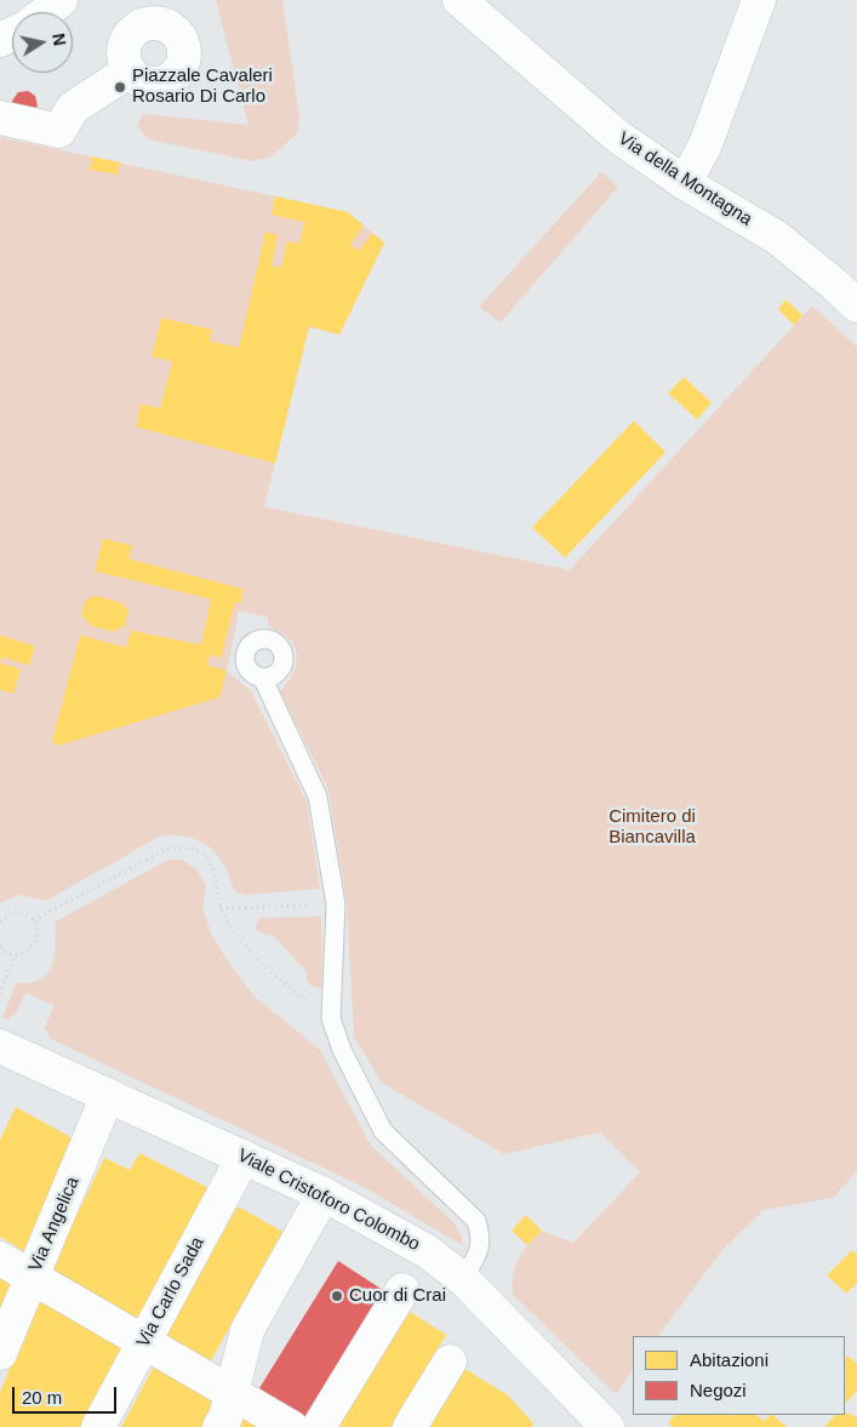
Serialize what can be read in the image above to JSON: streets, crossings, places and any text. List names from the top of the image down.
{
  "streets": {
    "street": [
      "Via della Montagna",
      "Viale Cristoforo Colombo",
      "Via Angelica",
      "Via Carlo Sada"
    ]
  },
  "crossings": [
    ["Viale Cristoforo Colombo", "Via Angelica"],
    ["Viale Cristoforo Colombo", "Via Carlo Sada"]
  ],
  "parks": ["Cimitero di Biancavilla"],
  "places": ["Piazzale Cavaleri Rosario Di Carlo", "Cuor di Crai"],
  "legend": ["Abitazioni", "Negozi"],
  "scale_bar": "20 m",
  "north": "right"
}
